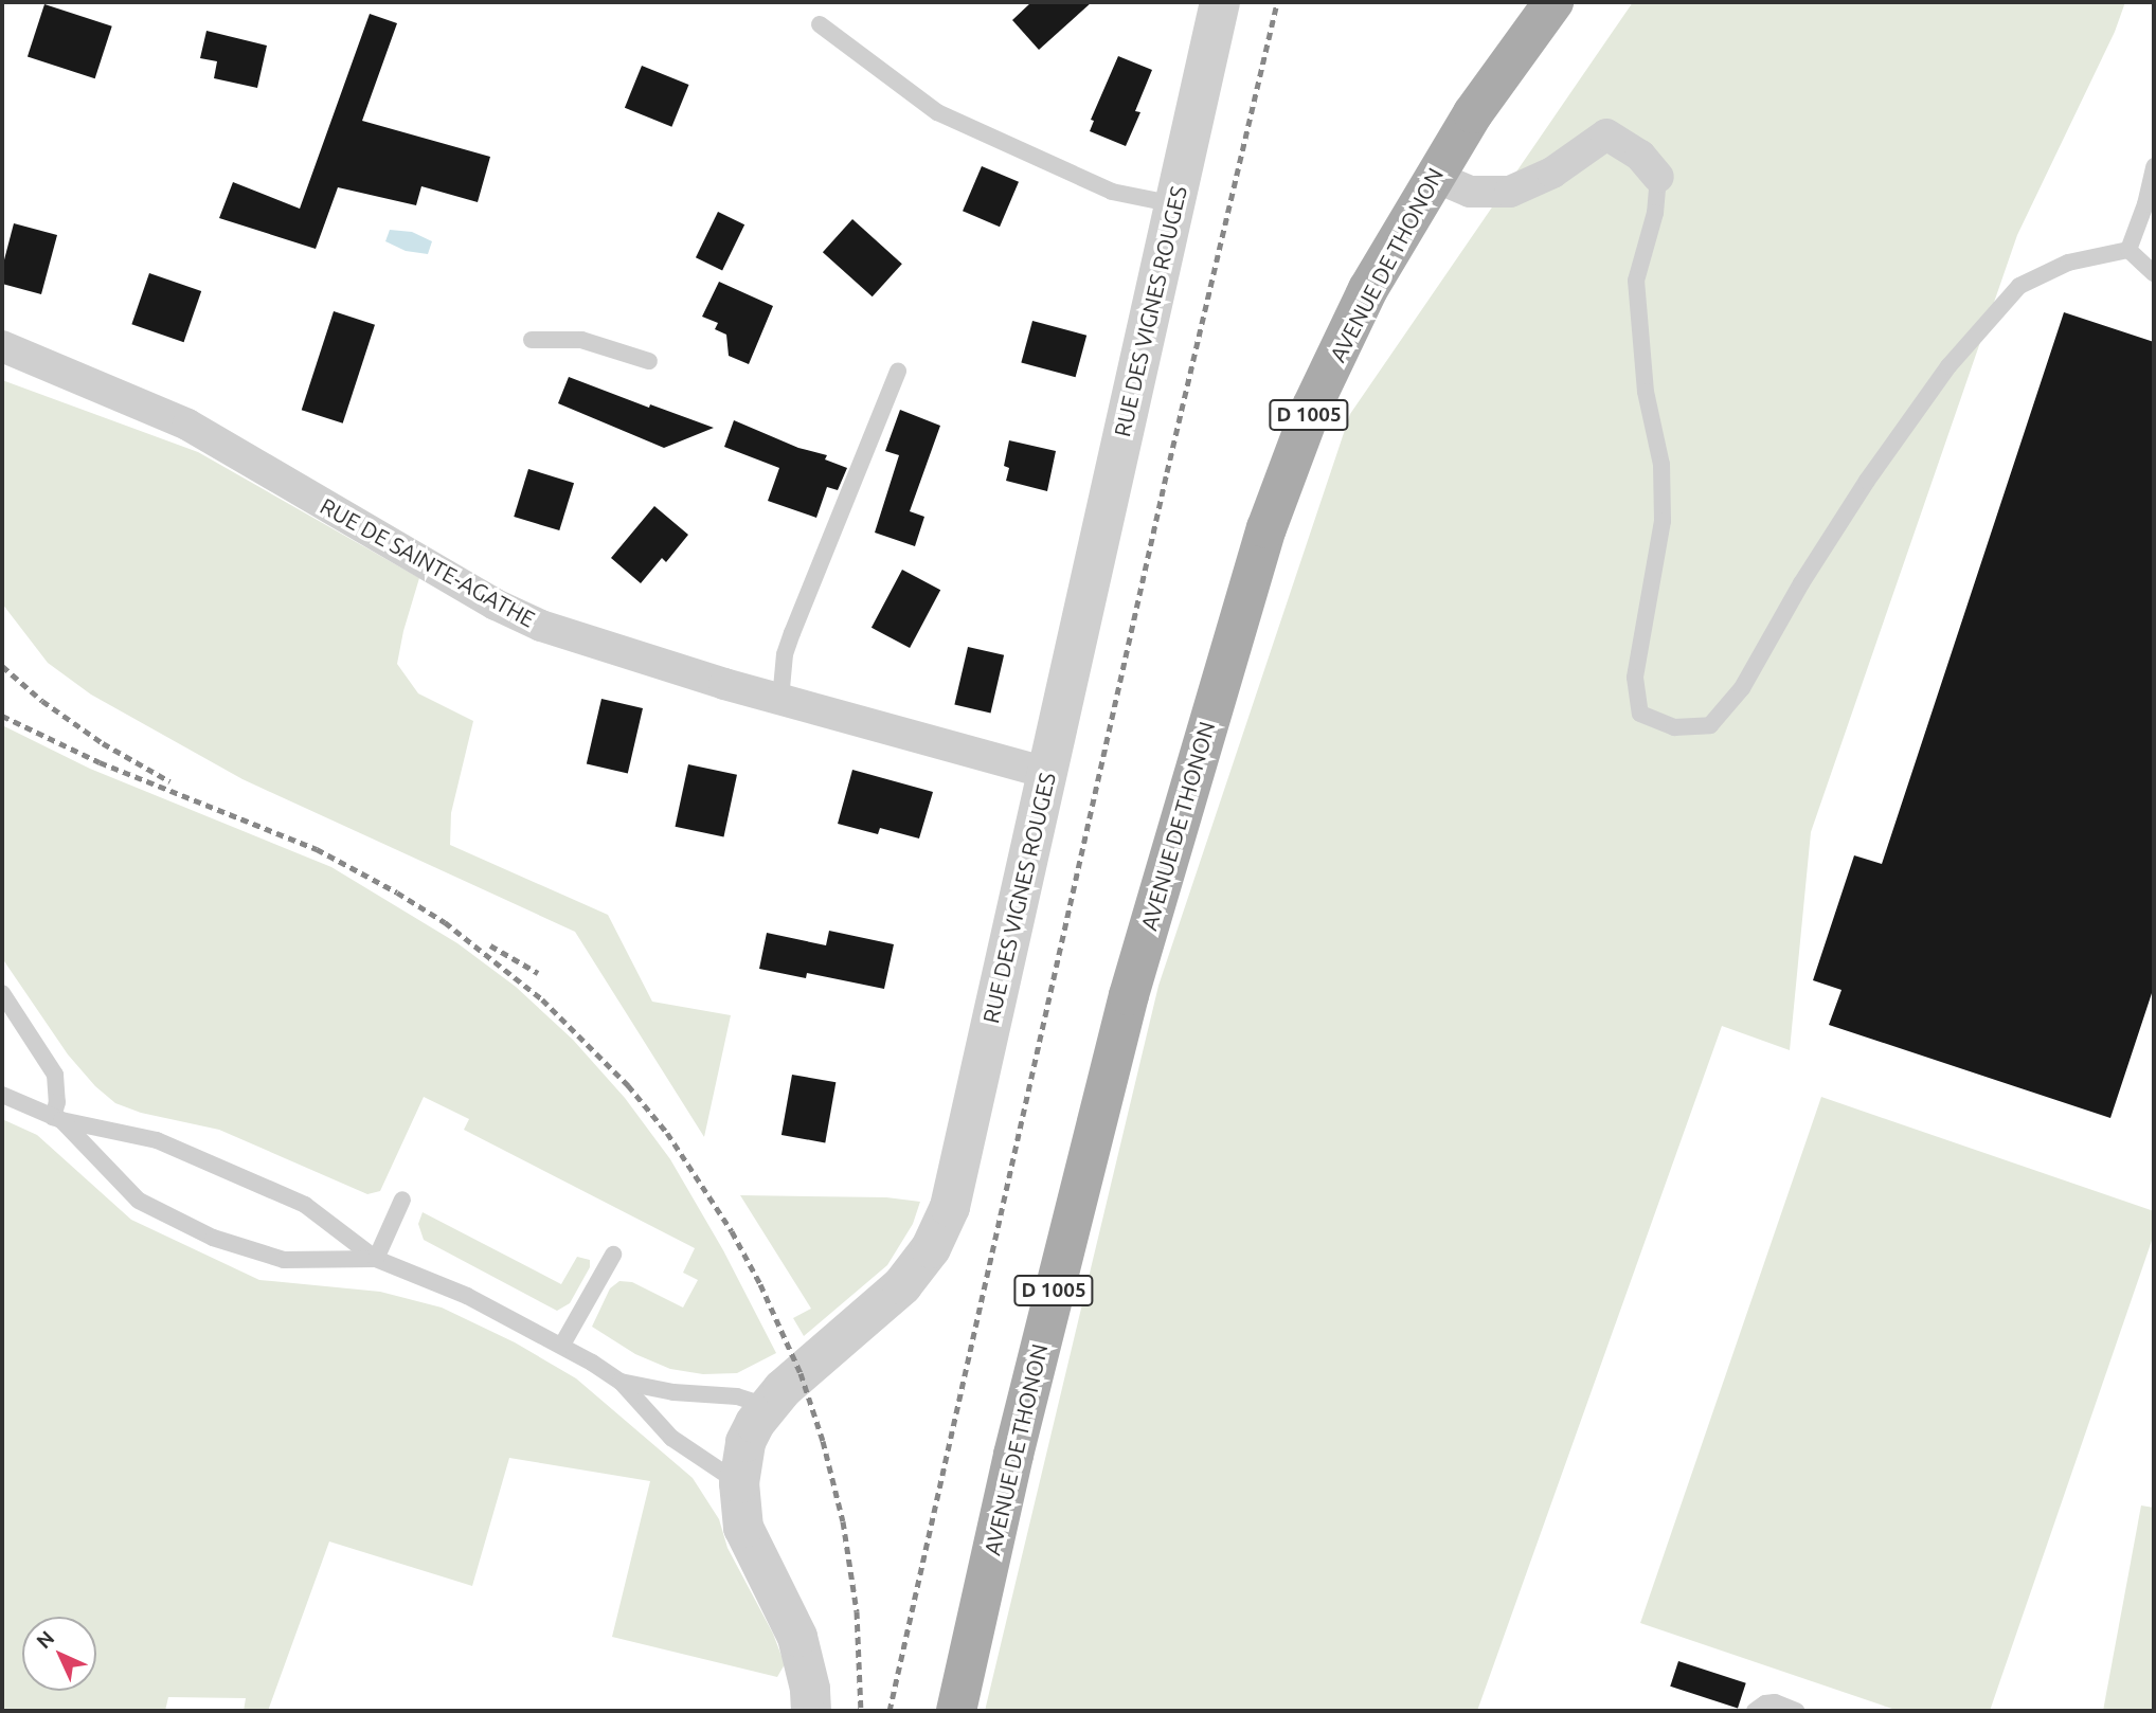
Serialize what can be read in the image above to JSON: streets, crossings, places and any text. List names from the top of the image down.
{
  "streets": {
    "main road": ["AVENUE DE THONON", "D 1005"],
    "street": ["RUE DES VIGNES ROUGES", "RUE DE SAINTE-AGATHE"]
  },
  "crossings": [
    ["RUE DES VIGNES ROUGES", "RUE DE SAINTE-AGATHE"]
  ],
  "north": "top left"
}
